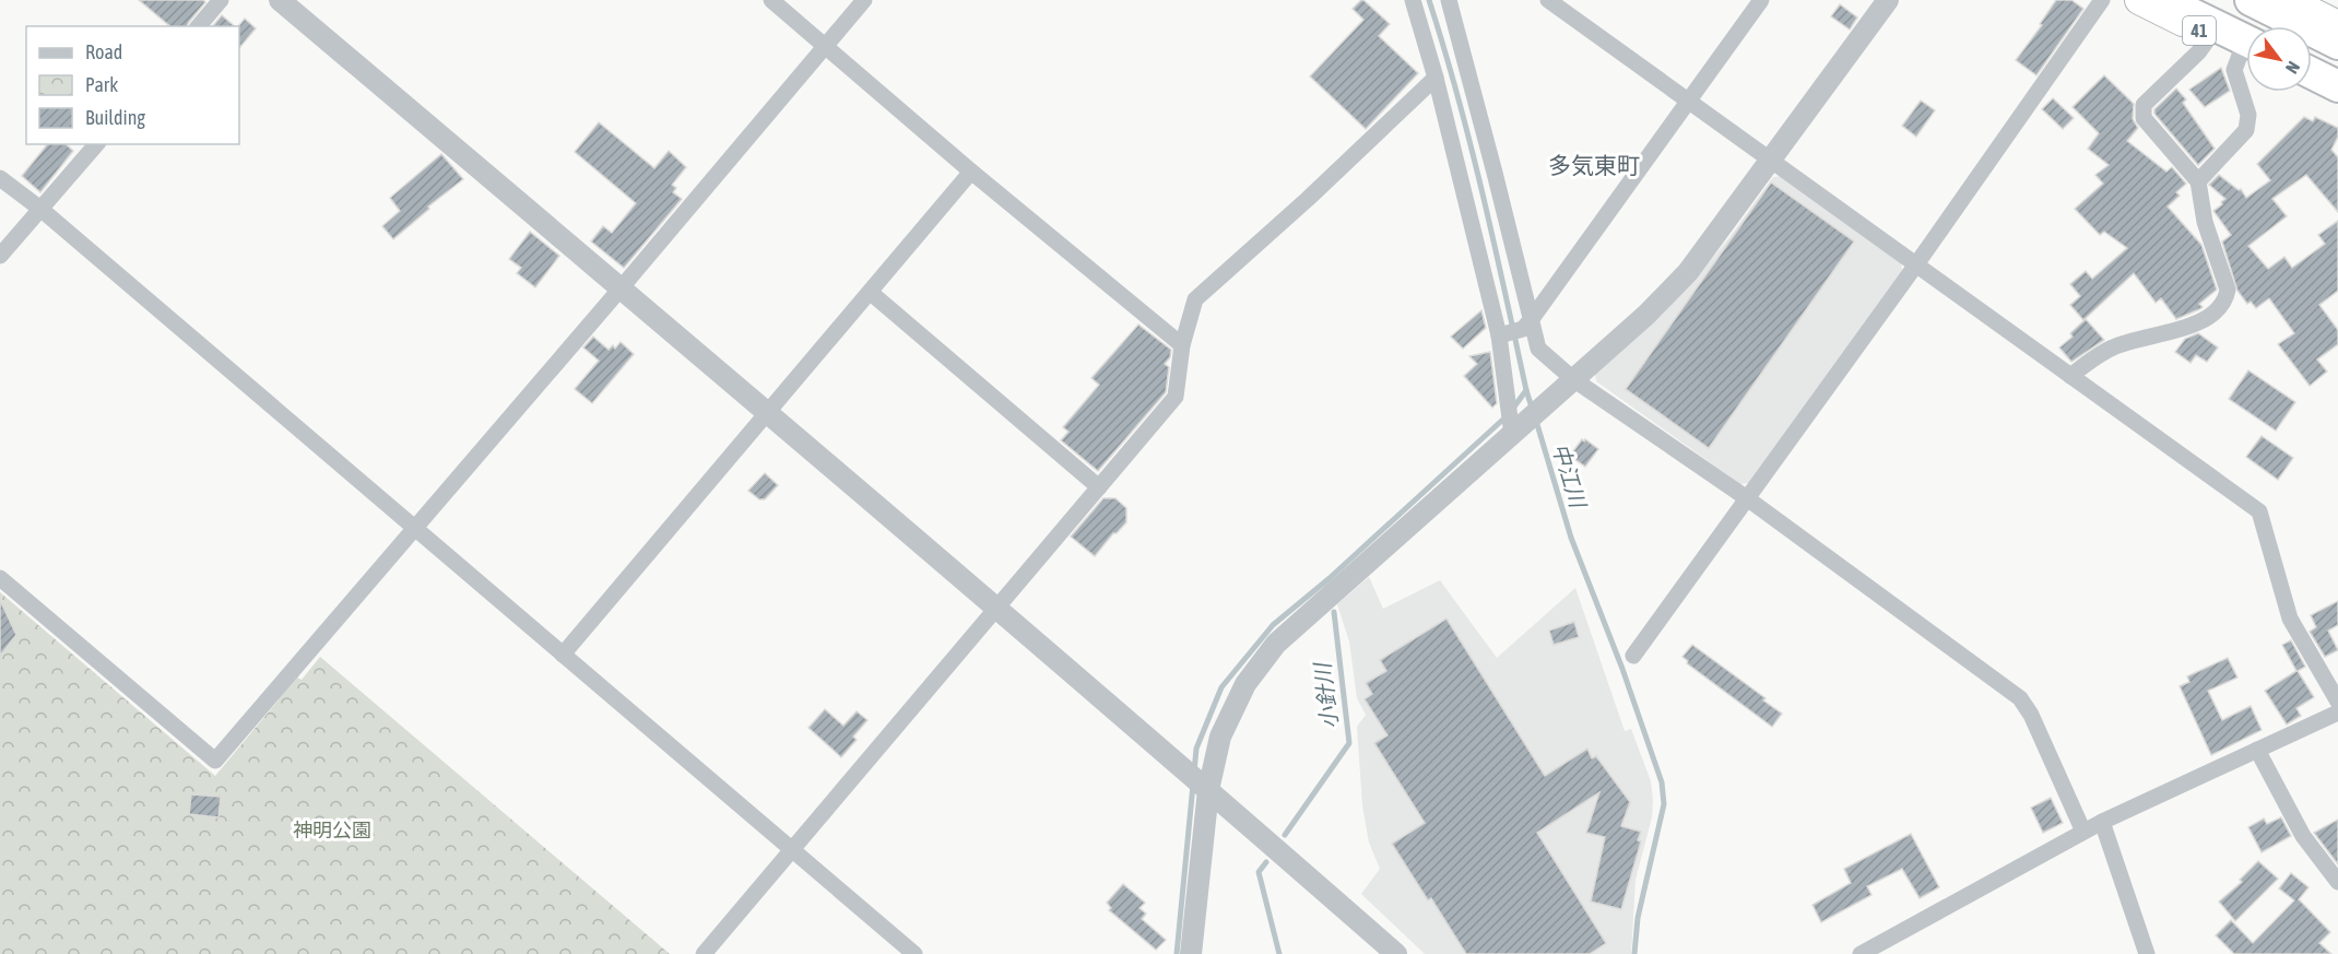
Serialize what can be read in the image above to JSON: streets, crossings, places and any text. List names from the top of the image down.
{
  "streets": {
    "highway": ["41"]
  },
  "districts": ["多気東町"],
  "water": ["中江川", "小針川"],
  "parks": ["神明公園"],
  "legend": ["Road", "Park", "Building"],
  "north": "bottom right"
}
